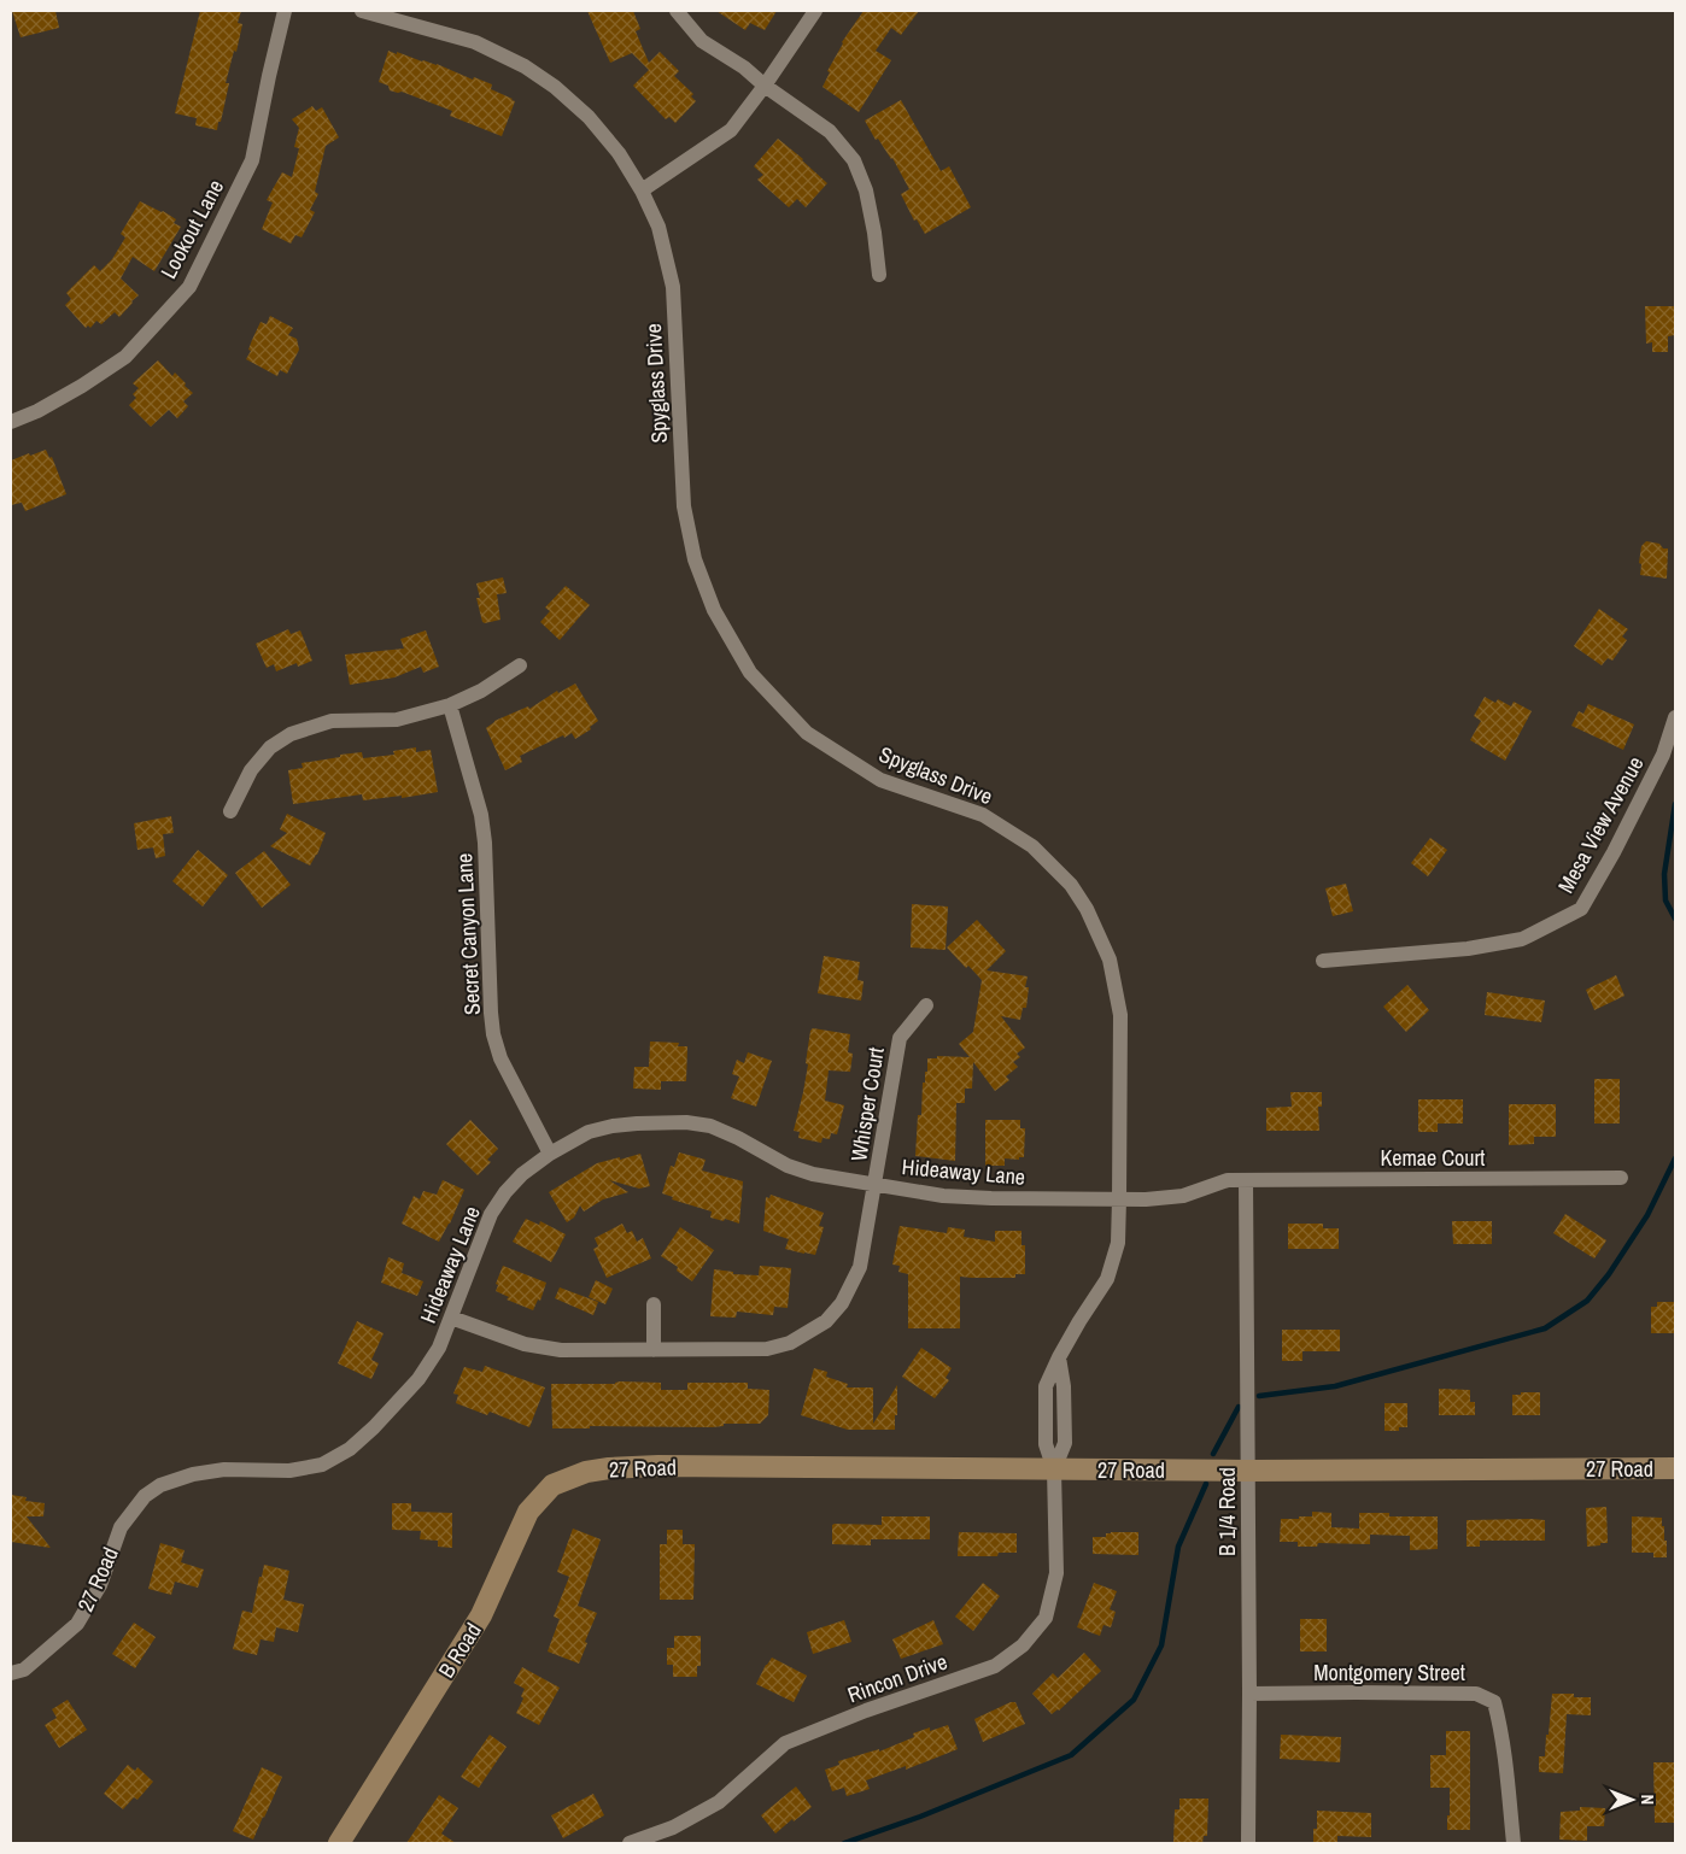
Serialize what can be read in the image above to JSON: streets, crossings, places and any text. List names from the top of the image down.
{
  "streets": {
    "street": [
      "Lookout Lane",
      "Spyglass Drive",
      "Mesa View Avenue",
      "Secret Canyon Lane",
      "Whisper Court",
      "Kemae Court",
      "Hideaway Lane",
      "27 Road",
      "B 1/4 Road",
      "B Road",
      "Montgomery Street",
      "Rincon Drive"
    ]
  },
  "crossings": [
    ["Spyglass Drive", "Hideaway Lane"],
    ["Spyglass Drive", "27 Road"],
    ["Spyglass Drive", "Rincon Drive"],
    ["Secret Canyon Lane", "Hideaway Lane"],
    ["Whisper Court", "Hideaway Lane"],
    ["Kemae Court", "Hideaway Lane"],
    ["Kemae Court", "B 1/4 Road"],
    ["Hideaway Lane", "27 Road"],
    ["Hideaway Lane", "B 1/4 Road"],
    ["27 Road", "B 1/4 Road"],
    ["27 Road", "B Road"],
    ["27 Road", "Rincon Drive"],
    ["B 1/4 Road", "Montgomery Street"]
  ],
  "north": "right"
}
